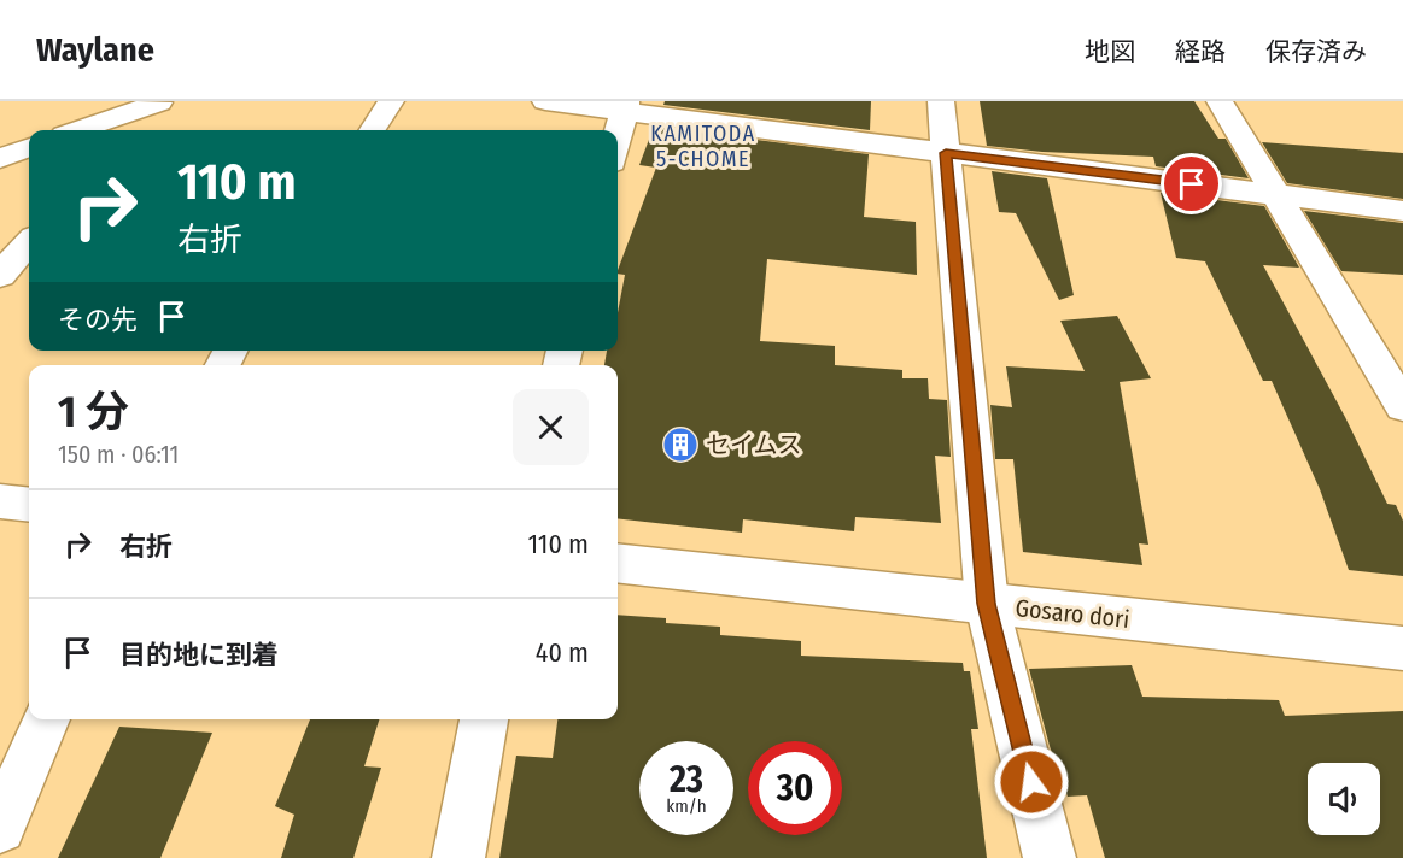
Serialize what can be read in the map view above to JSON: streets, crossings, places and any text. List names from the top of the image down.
{
  "streets": {
    "street": ["Gosaro dori"]
  },
  "districts": ["KAMITODA 5-CHOME"],
  "places": {
    "building": ["セイムス"]
  },
  "page": {
    "header": "Waylane",
    "nav": ["地図", "経路", "保存済み"],
    "turn": ["110 m", "右折"],
    "then": "その先",
    "heading": ["1 分", "150 m · 06:11"],
    "list": [
      {
        "name": "右折",
        "value": "110 m"
      },
      {
        "name": "目的地に到着",
        "value": "40 m"
      }
    ],
    "speed": "23 km/h",
    "limit": "30"
  }
}
